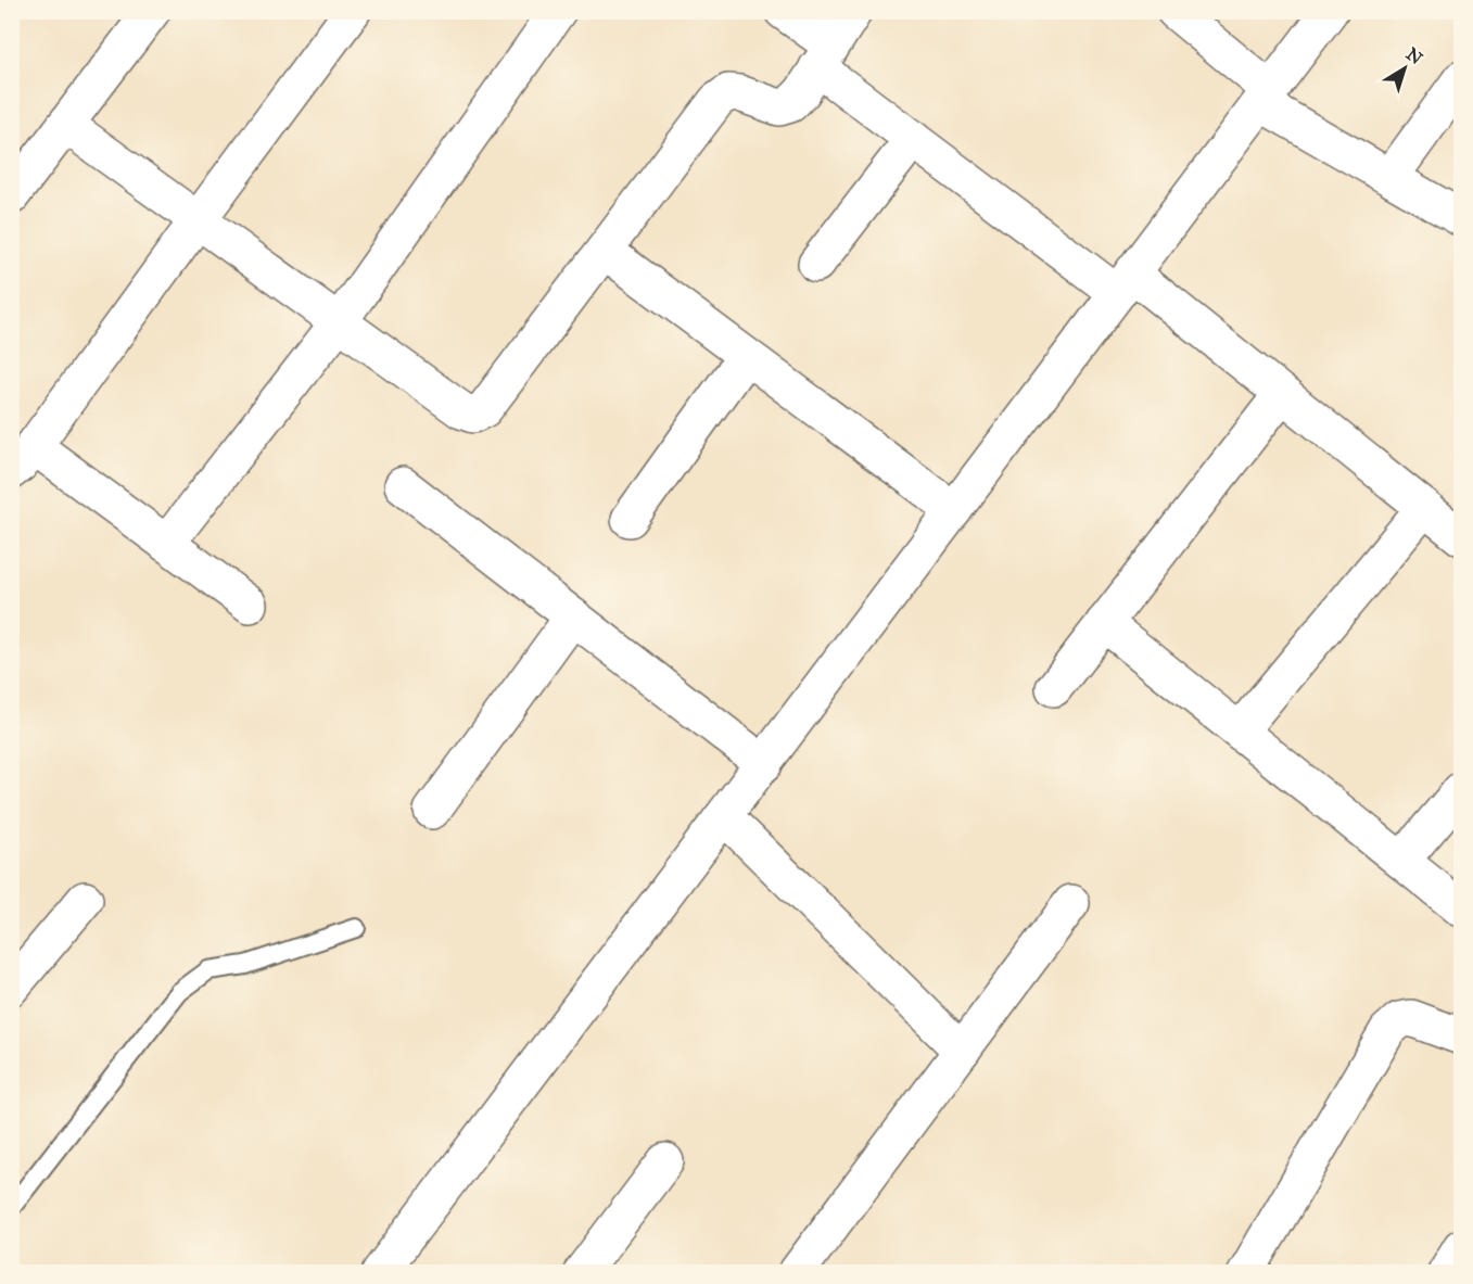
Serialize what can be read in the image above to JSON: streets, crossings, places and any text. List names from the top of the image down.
{
  "north": "top right"
}
